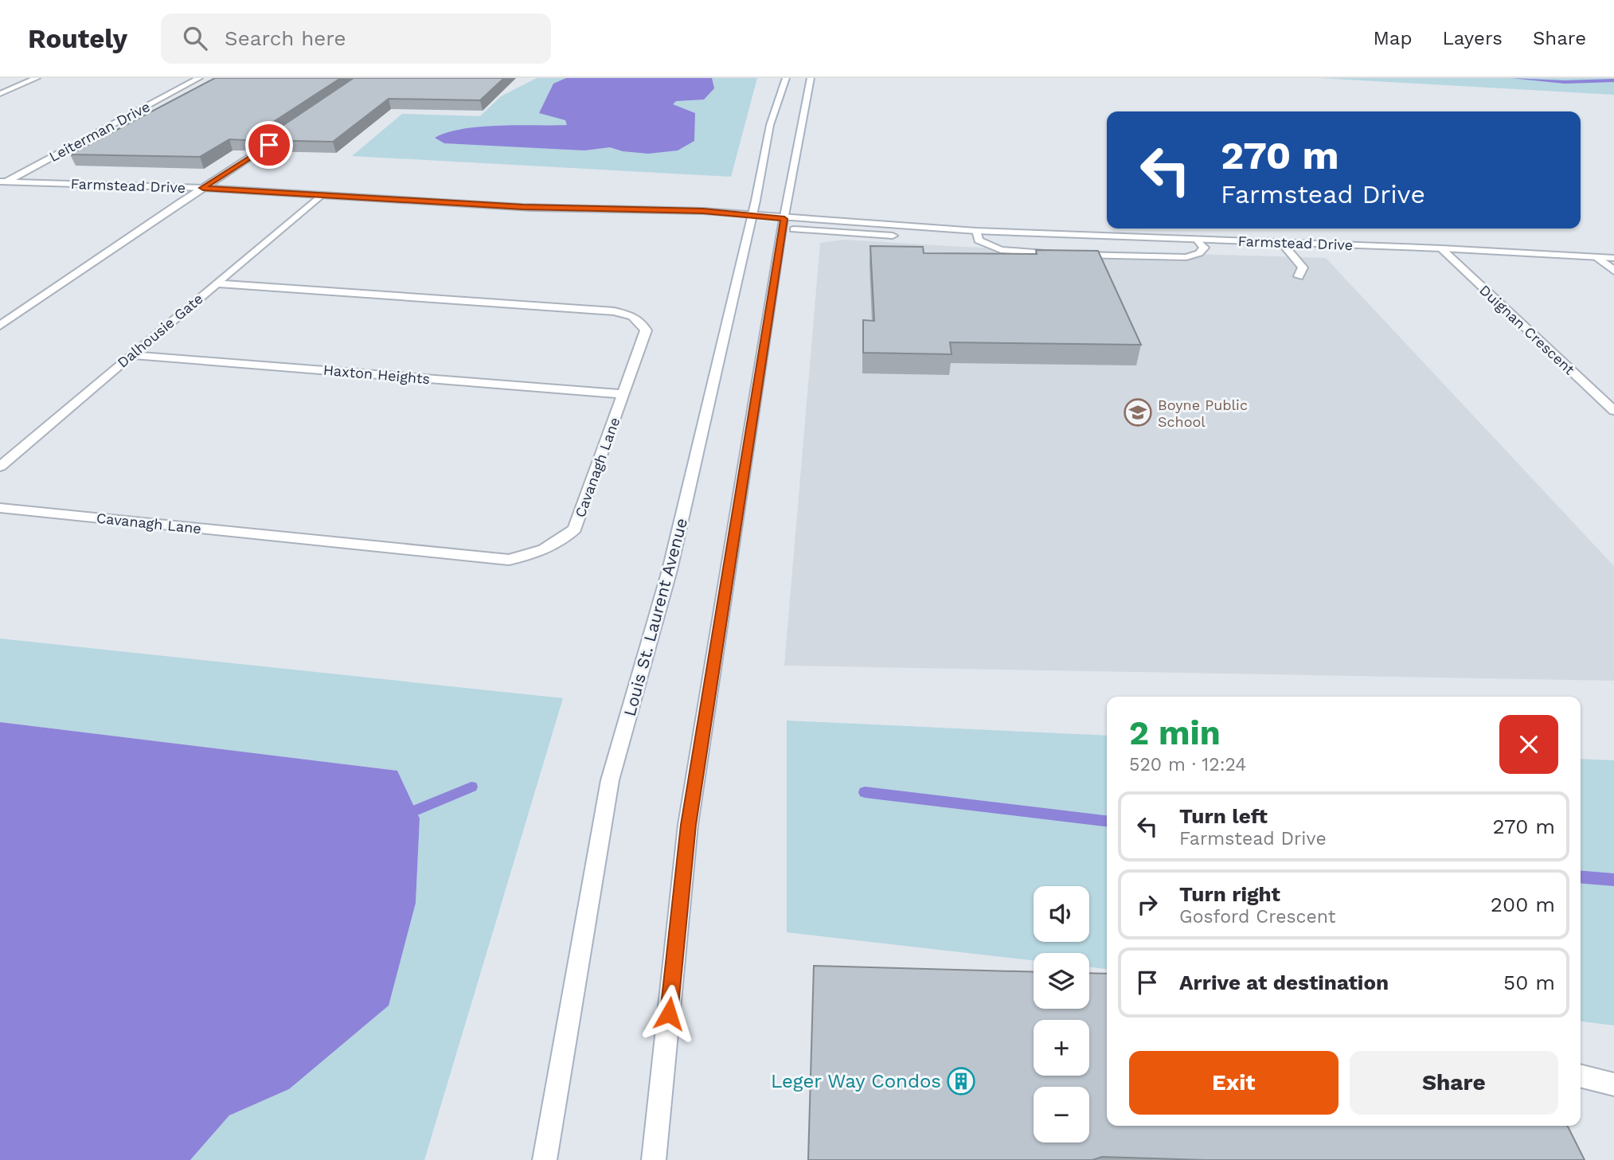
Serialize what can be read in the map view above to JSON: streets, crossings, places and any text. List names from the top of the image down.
{
  "streets": {
    "street": [
      "Leiterman Drive",
      "Farmstead Drive",
      "Duignan Crescent",
      "Dalhousie Gate",
      "Haxton Heights",
      "Cavanagh Lane",
      "Louis St. Laurent Avenue"
    ]
  },
  "crossings": [
    ["Leiterman Drive", "Farmstead Drive"],
    ["Farmstead Drive", "Duignan Crescent"],
    ["Farmstead Drive", "Dalhousie Gate"],
    ["Farmstead Drive", "Louis St. Laurent Avenue"],
    ["Dalhousie Gate", "Haxton Heights"],
    ["Dalhousie Gate", "Cavanagh Lane"],
    ["Haxton Heights", "Cavanagh Lane"]
  ],
  "places": {
    "school or university": ["Boyne Public School"],
    "building": ["Leger Way Condos"]
  },
  "page": {
    "header": "Routely",
    "search": "Search here",
    "nav": ["Map", "Layers", "Share"],
    "turn": ["270 m", "Farmstead Drive"],
    "heading": ["2 min", "520 m · 12:24"],
    "list": [
      {
        "name": "Turn left",
        "note": "Farmstead Drive",
        "value": "270 m"
      },
      {
        "name": "Turn right",
        "note": "Gosford Crescent",
        "value": "200 m"
      },
      {
        "name": "Arrive at destination",
        "value": "50 m"
      }
    ],
    "map_buttons": ["+", "−"],
    "buttons": ["Exit", "Share"]
  }
}
